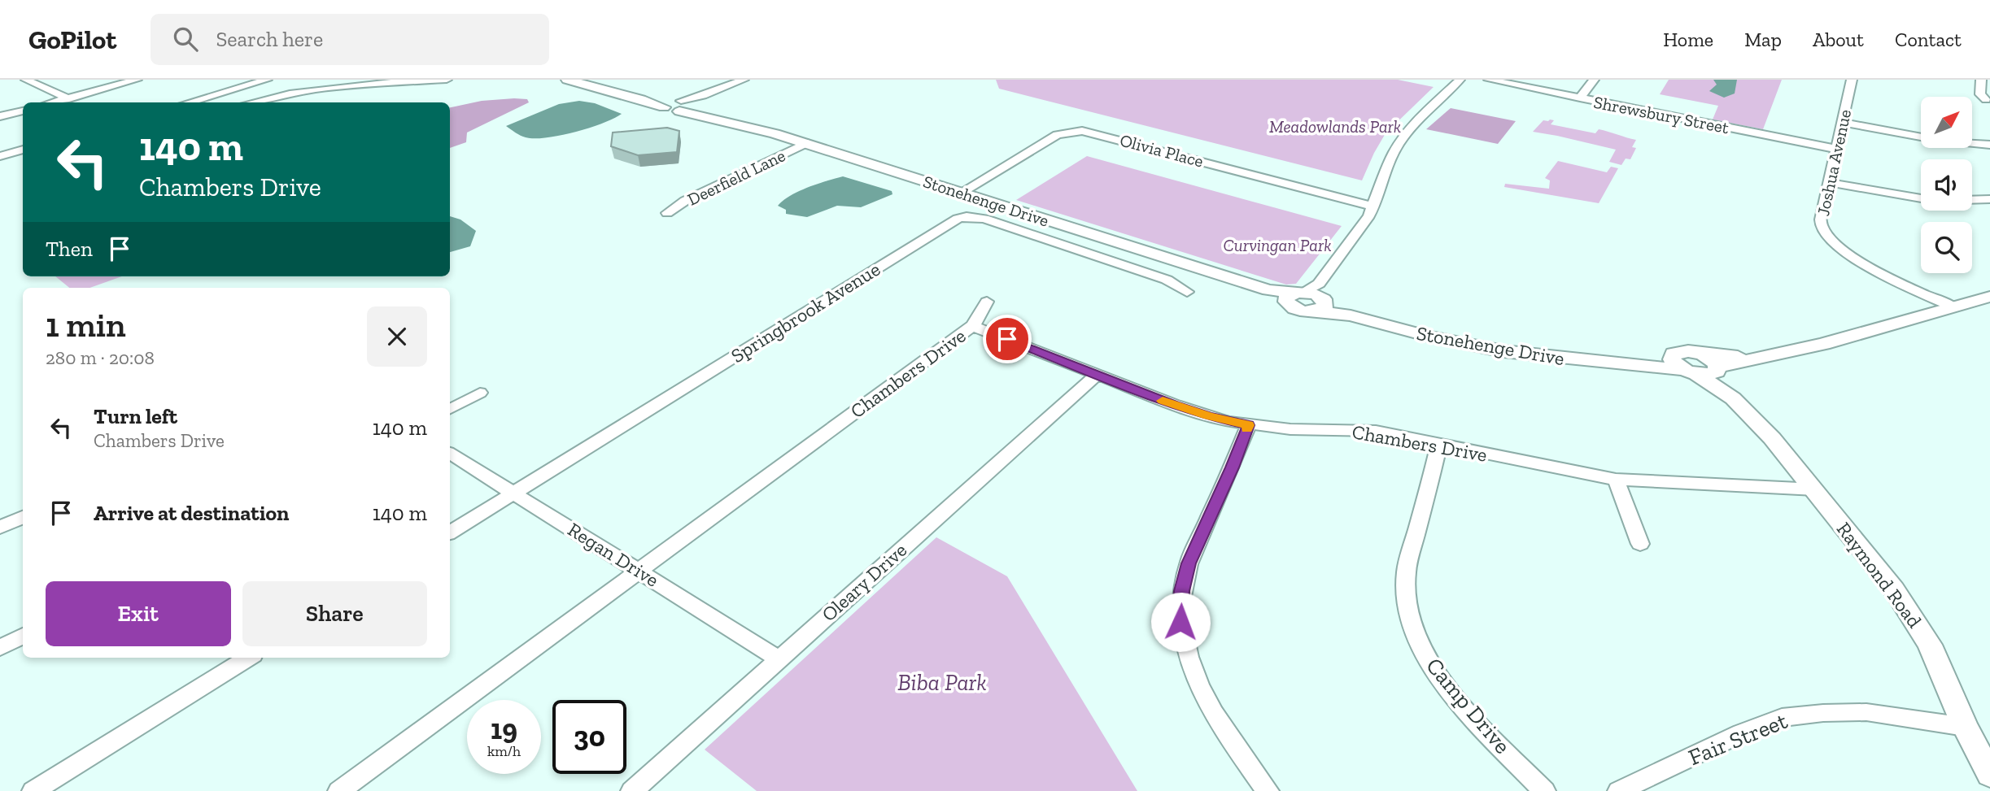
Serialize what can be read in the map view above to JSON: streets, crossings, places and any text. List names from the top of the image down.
{
  "streets": {
    "street": [
      "Shrewsbury Street",
      "Olivia Place",
      "Joshua Avenue",
      "Deerfield Lane",
      "Stonehenge Drive",
      "Springbrook Avenue",
      "Chambers Drive",
      "Regan Drive",
      "Raymond Road",
      "Oleary Drive",
      "Camp Drive",
      "Fair Street"
    ]
  },
  "crossings": [
    ["Shrewsbury Street", "Joshua Avenue"],
    ["Olivia Place", "Stonehenge Drive"],
    ["Deerfield Lane", "Stonehenge Drive"],
    ["Stonehenge Drive", "Raymond Road"],
    ["Springbrook Avenue", "Regan Drive"],
    ["Chambers Drive", "Regan Drive"],
    ["Chambers Drive", "Raymond Road"],
    ["Chambers Drive", "Oleary Drive"],
    ["Chambers Drive", "Camp Drive"],
    ["Regan Drive", "Oleary Drive"],
    ["Raymond Road", "Fair Street"]
  ],
  "parks": ["Meadowlands Park", "Curvingan Park", "Biba Park"],
  "north": "top right",
  "page": {
    "header": "GoPilot",
    "search": "Search here",
    "nav": [
      "Home",
      "Map",
      "About",
      "Contact"
    ],
    "turn": ["140 m", "Chambers Drive"],
    "then": "Then",
    "heading": ["1 min", "280 m · 20:08"],
    "list": [
      {
        "name": "Turn left",
        "note": "Chambers Drive",
        "value": "140 m"
      },
      {
        "name": "Arrive at destination",
        "value": "140 m"
      }
    ],
    "buttons": ["Exit", "Share"],
    "speed": "19 km/h",
    "limit": "30"
  }
}
